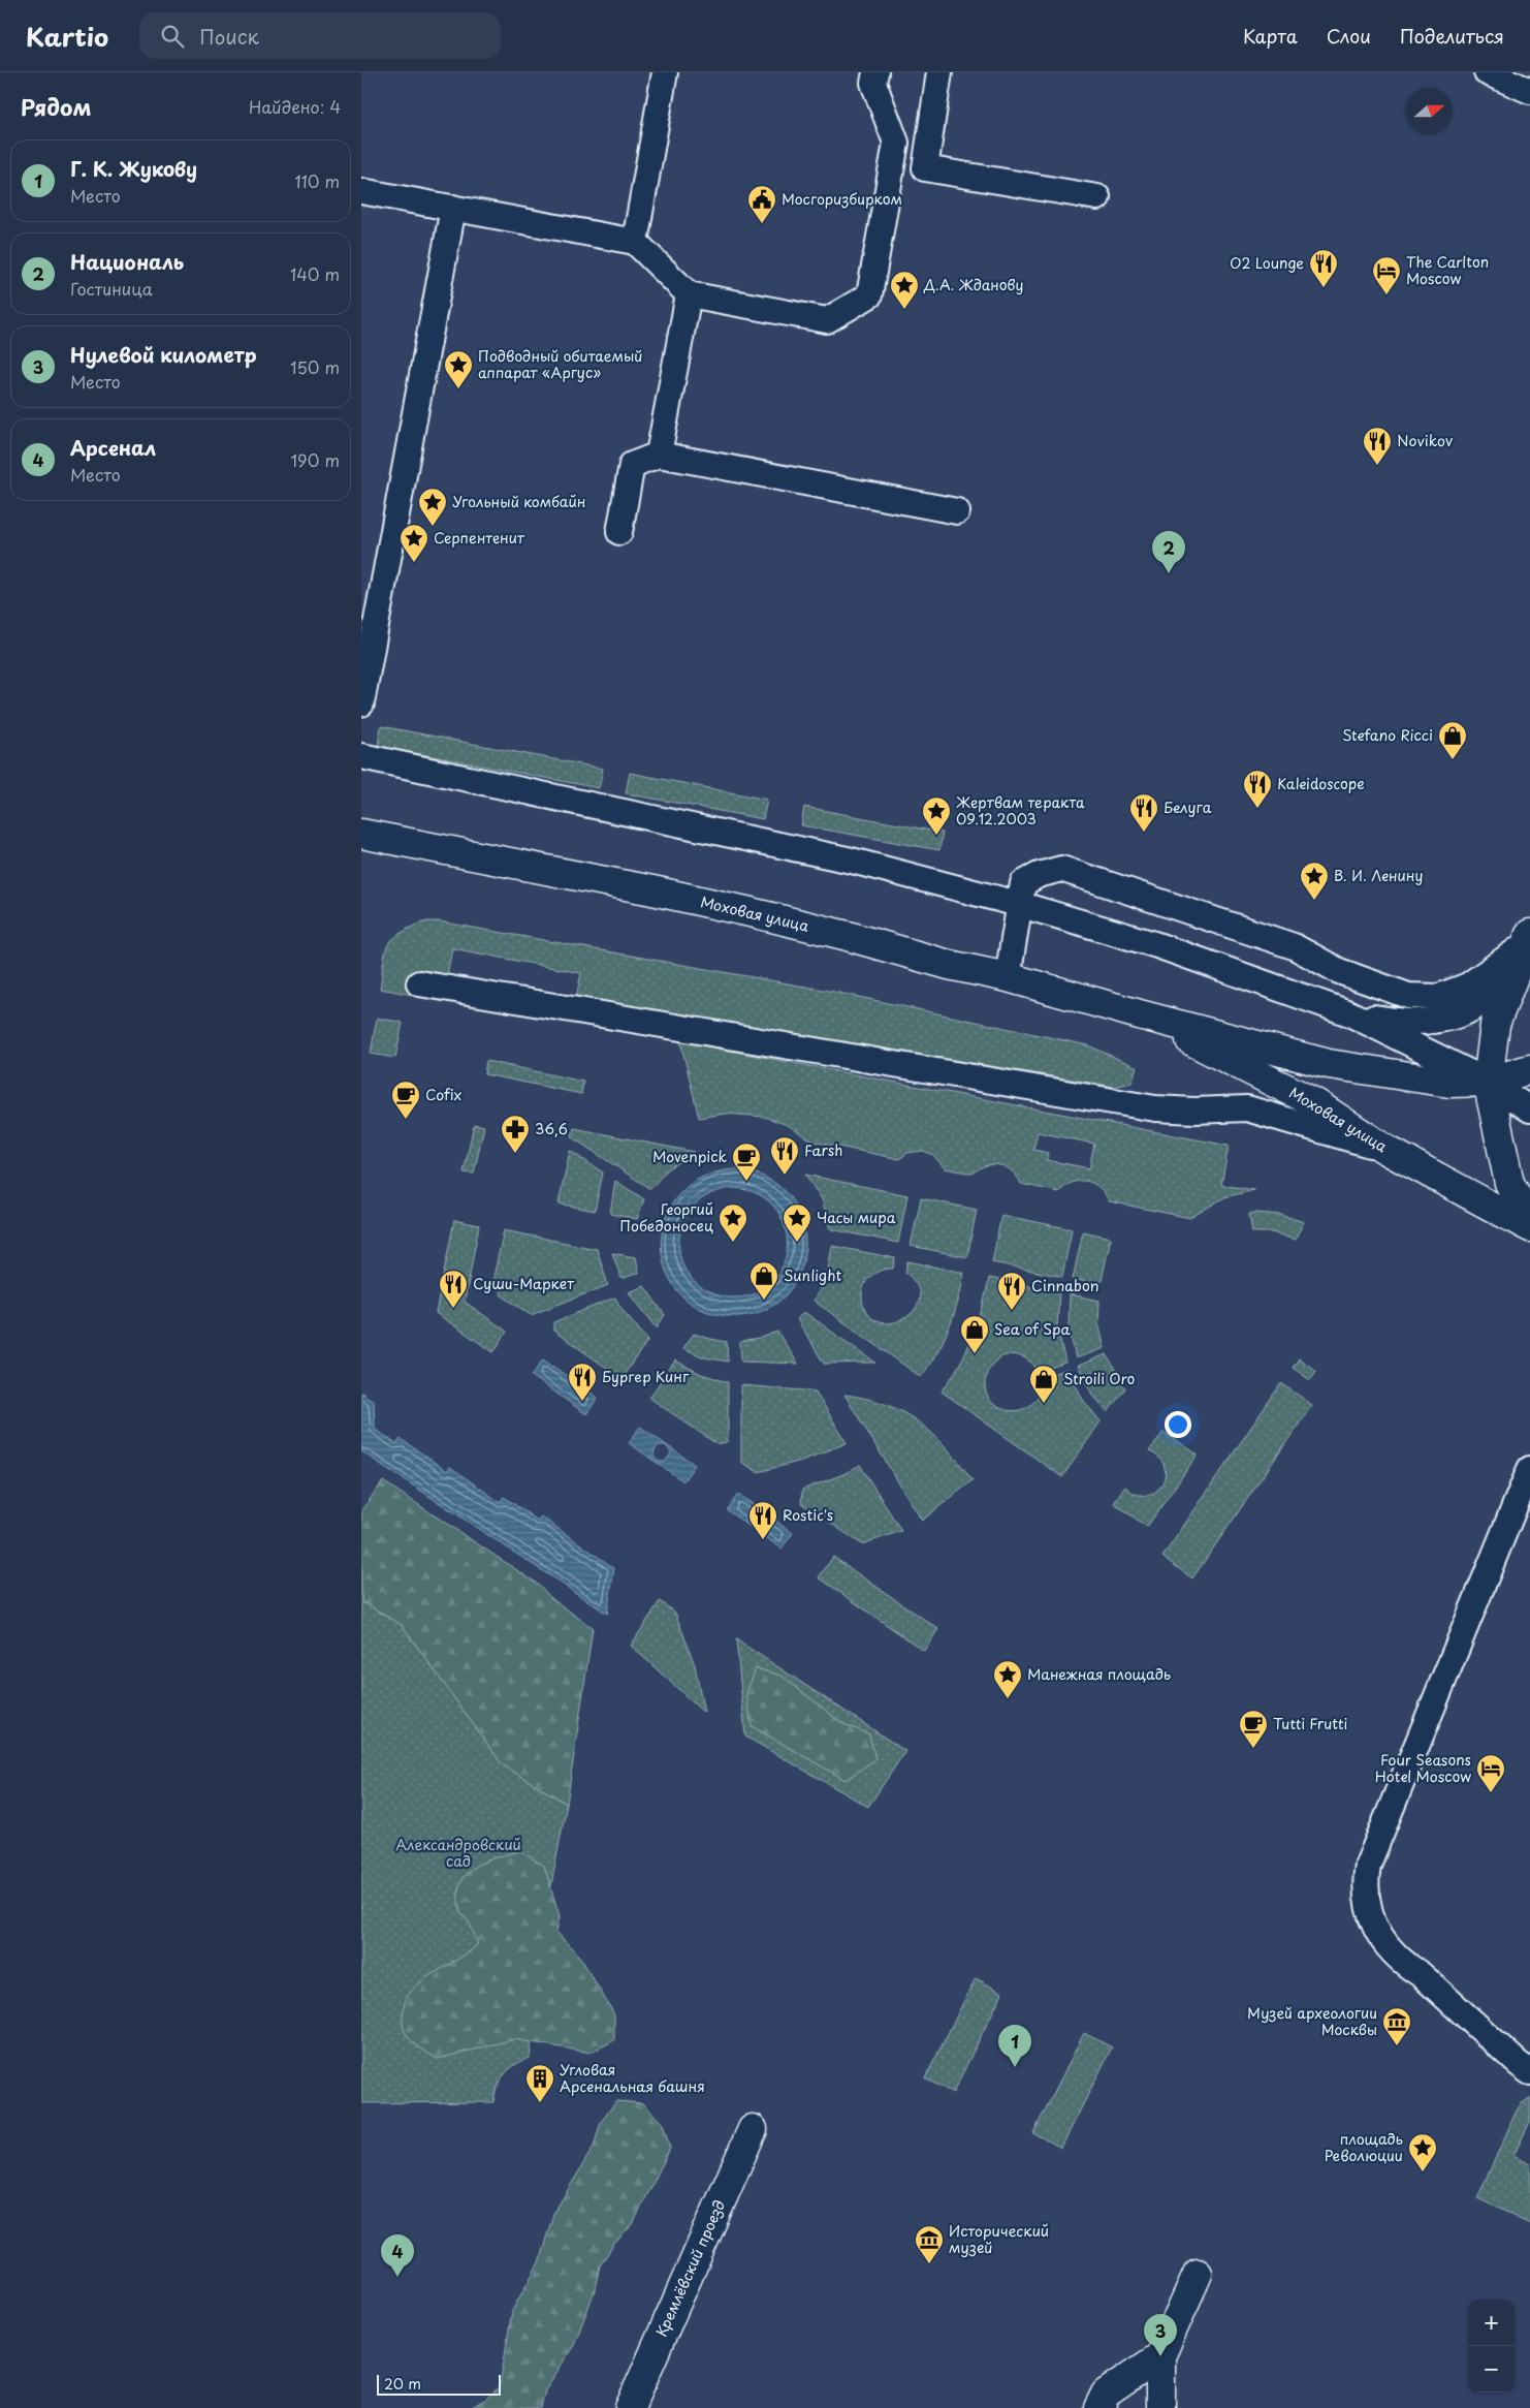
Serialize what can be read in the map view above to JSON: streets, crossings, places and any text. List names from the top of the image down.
{
  "streets": {
    "main road": ["Моховая улица", "Кремлёвский проезд"]
  },
  "parks": ["Александровский сад"],
  "places": {
    "public building": ["Мосгоризбирком"],
    "restaurant": [
      "O2 Lounge",
      "Novikov",
      "Kaleidoscope",
      "Белуга",
      "Farsh",
      "Суши-Маркет",
      "Cinnabon",
      "Бургер Кинг",
      "Rostic's"
    ],
    "hotel": ["The Carlton Moscow", "Four Seasons Hotel Moscow"],
    "place": [
      "Д.А. Жданову",
      "Подводный обитаемый аппарат «Аргус»",
      "Угольный комбайн",
      "Серпентенит",
      "Жертвам теракта 09.12.2003",
      "В. И. Ленину",
      "Георгий Победоносец",
      "Часы мира",
      "Манежная площадь",
      "площадь Революции"
    ],
    "shop": [
      "Stefano Ricci",
      "Sunlight",
      "Sea of Spa",
      "Stroili Oro"
    ],
    "cafe": ["Cofix", "Movenpick", "Tutti Frutti"],
    "pharmacy": ["36,6"],
    "museum": ["Музей археологии Москвы", "Исторический музей"],
    "building": ["Угловая Арсенальная башня"]
  },
  "scale_bar": "20 m",
  "north": "right",
  "page": {
    "header": "Kartio",
    "search": "Поиск",
    "nav": ["Карта", "Слои", "Поделиться"],
    "heading": ["Рядом", "Найдено: 4"],
    "list": [
      {
        "mark": "1",
        "name": "Г. К. Жукову",
        "note": "Место",
        "value": "110 m"
      },
      {
        "mark": "2",
        "name": "Националь",
        "note": "Гостиница",
        "value": "140 m"
      },
      {
        "mark": "3",
        "name": "Нулевой километр",
        "note": "Место",
        "value": "150 m"
      },
      {
        "mark": "4",
        "name": "Арсенал",
        "note": "Место",
        "value": "190 m"
      }
    ],
    "pins": [
      "2",
      "1",
      "4",
      "3"
    ],
    "map_buttons": ["+", "−"],
    "scale": "20 m"
  }
}
